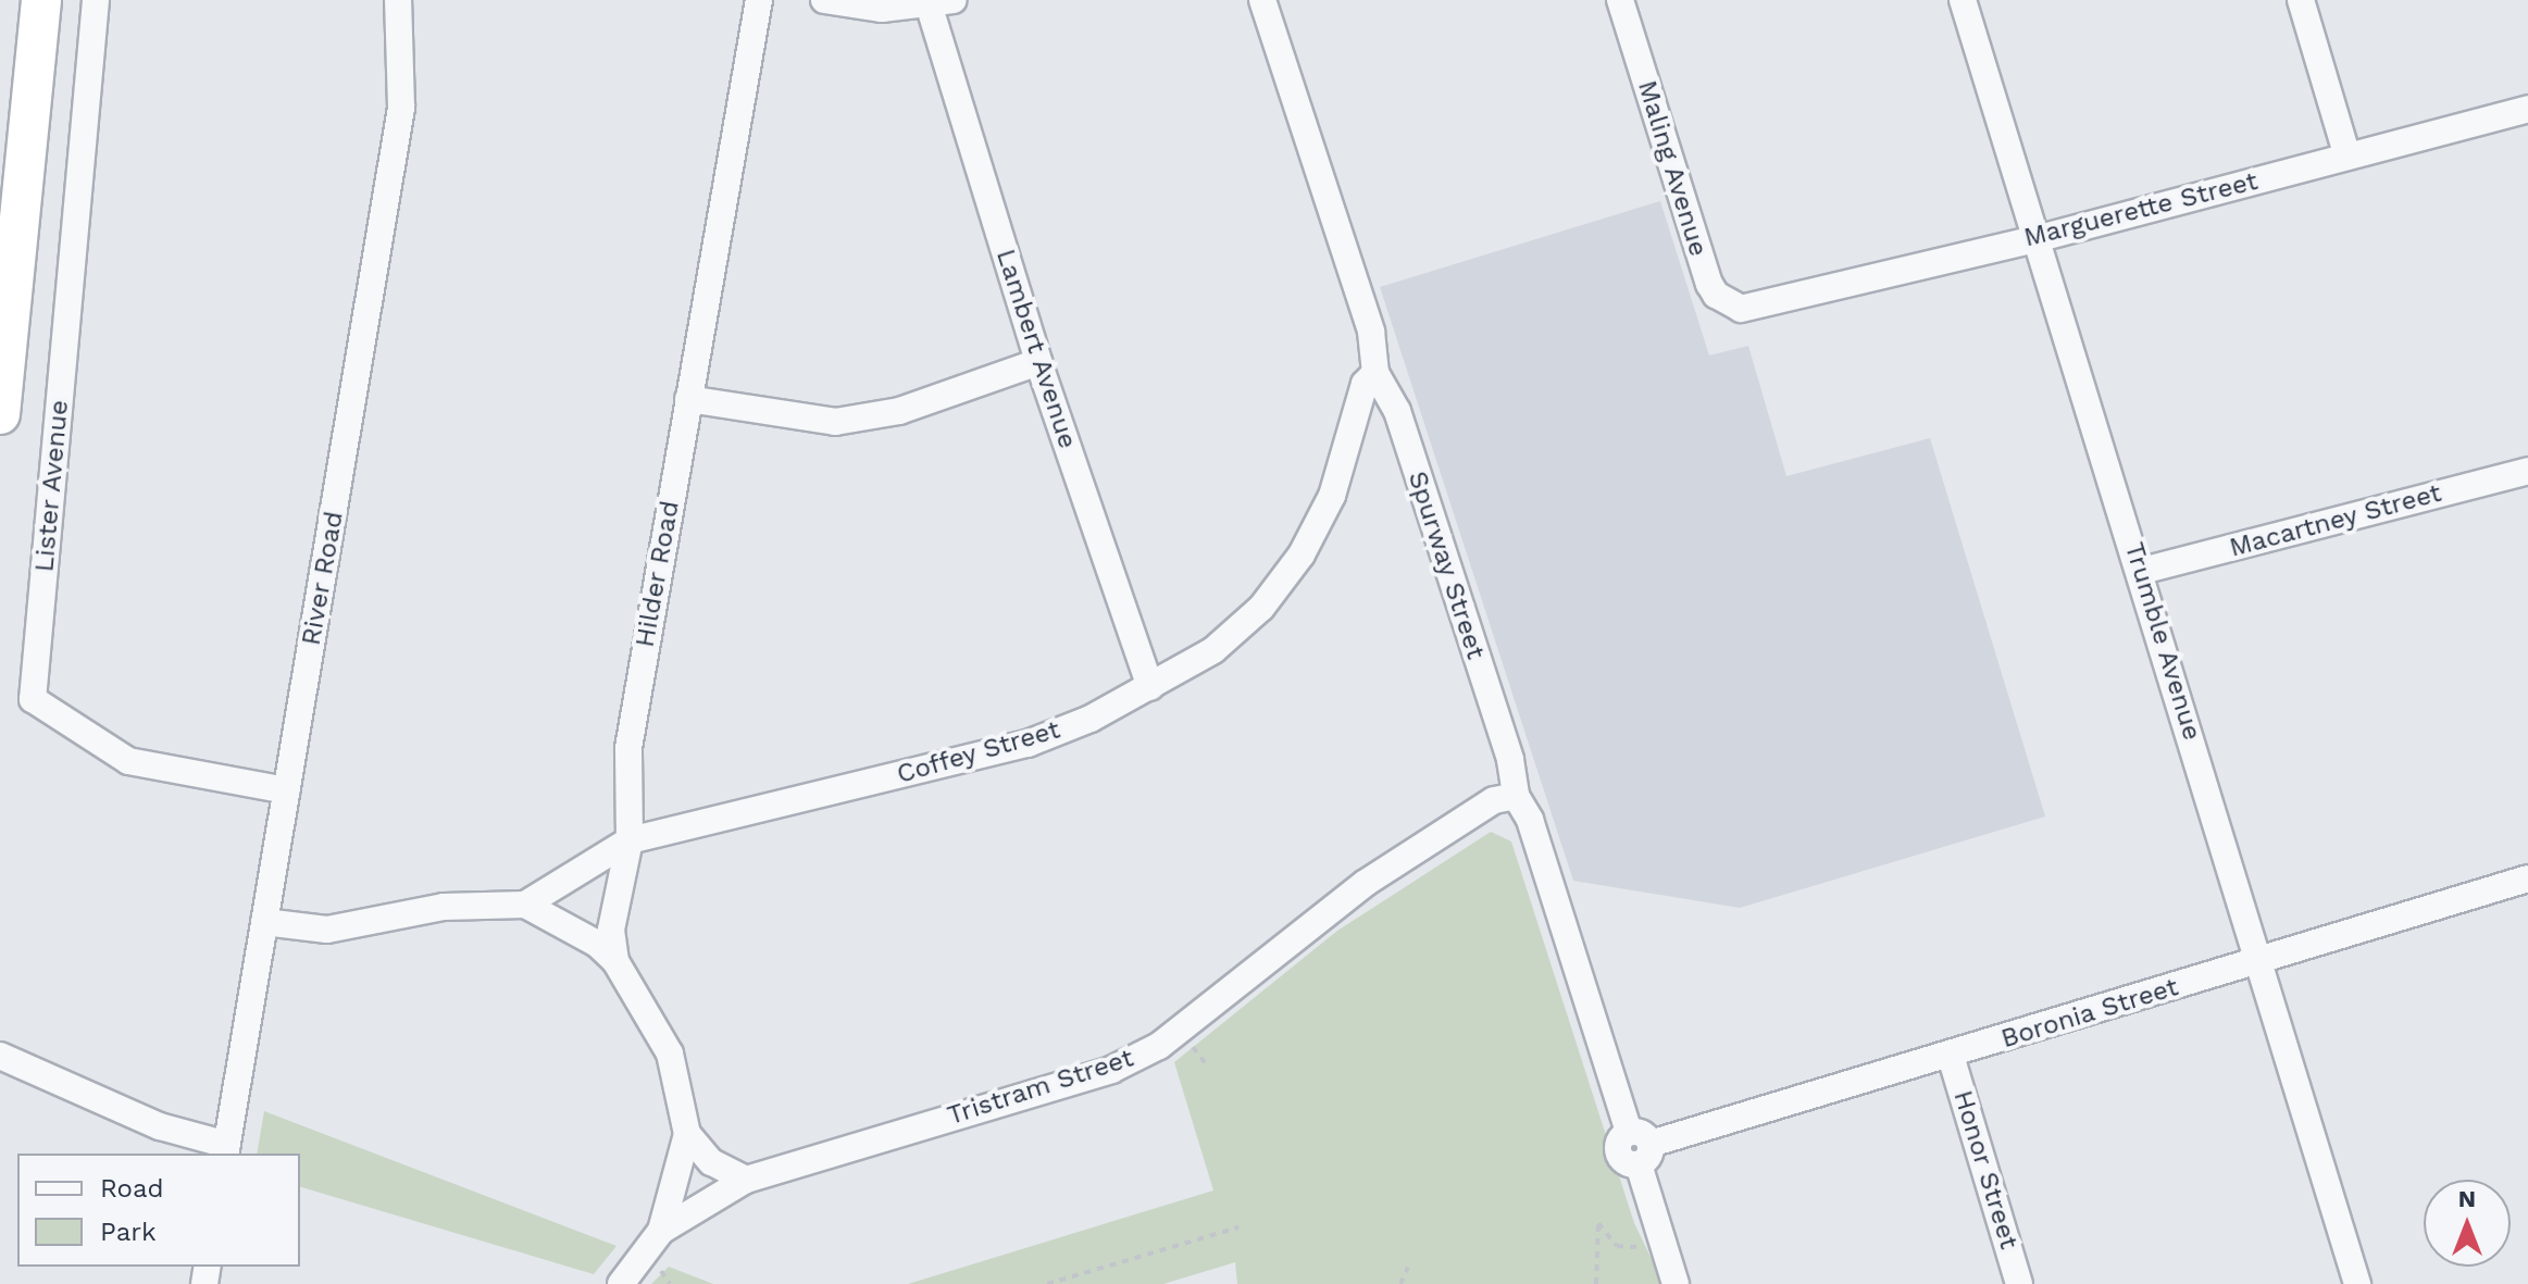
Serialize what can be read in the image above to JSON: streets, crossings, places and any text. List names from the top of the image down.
{
  "streets": {
    "street": [
      "Maling Avenue",
      "Marguerette Street",
      "Lambert Avenue",
      "Lister Avenue",
      "Macartney Street",
      "Spurway Street",
      "Hilder Road",
      "River Road",
      "Trumble Avenue",
      "Coffey Street",
      "Boronia Street",
      "Tristram Street",
      "Honor Street"
    ]
  },
  "crossings": [
    ["Maling Avenue", "Marguerette Street"],
    ["Marguerette Street", "Trumble Avenue"],
    ["Lambert Avenue", "Coffey Street"],
    ["Lister Avenue", "River Road"],
    ["Macartney Street", "Trumble Avenue"],
    ["Spurway Street", "Coffey Street"],
    ["Spurway Street", "Boronia Street"],
    ["Spurway Street", "Tristram Street"],
    ["Hilder Road", "Coffey Street"],
    ["Hilder Road", "Tristram Street"],
    ["Trumble Avenue", "Boronia Street"],
    ["Boronia Street", "Honor Street"]
  ],
  "legend": ["Road", "Park"],
  "north": "top"
}
